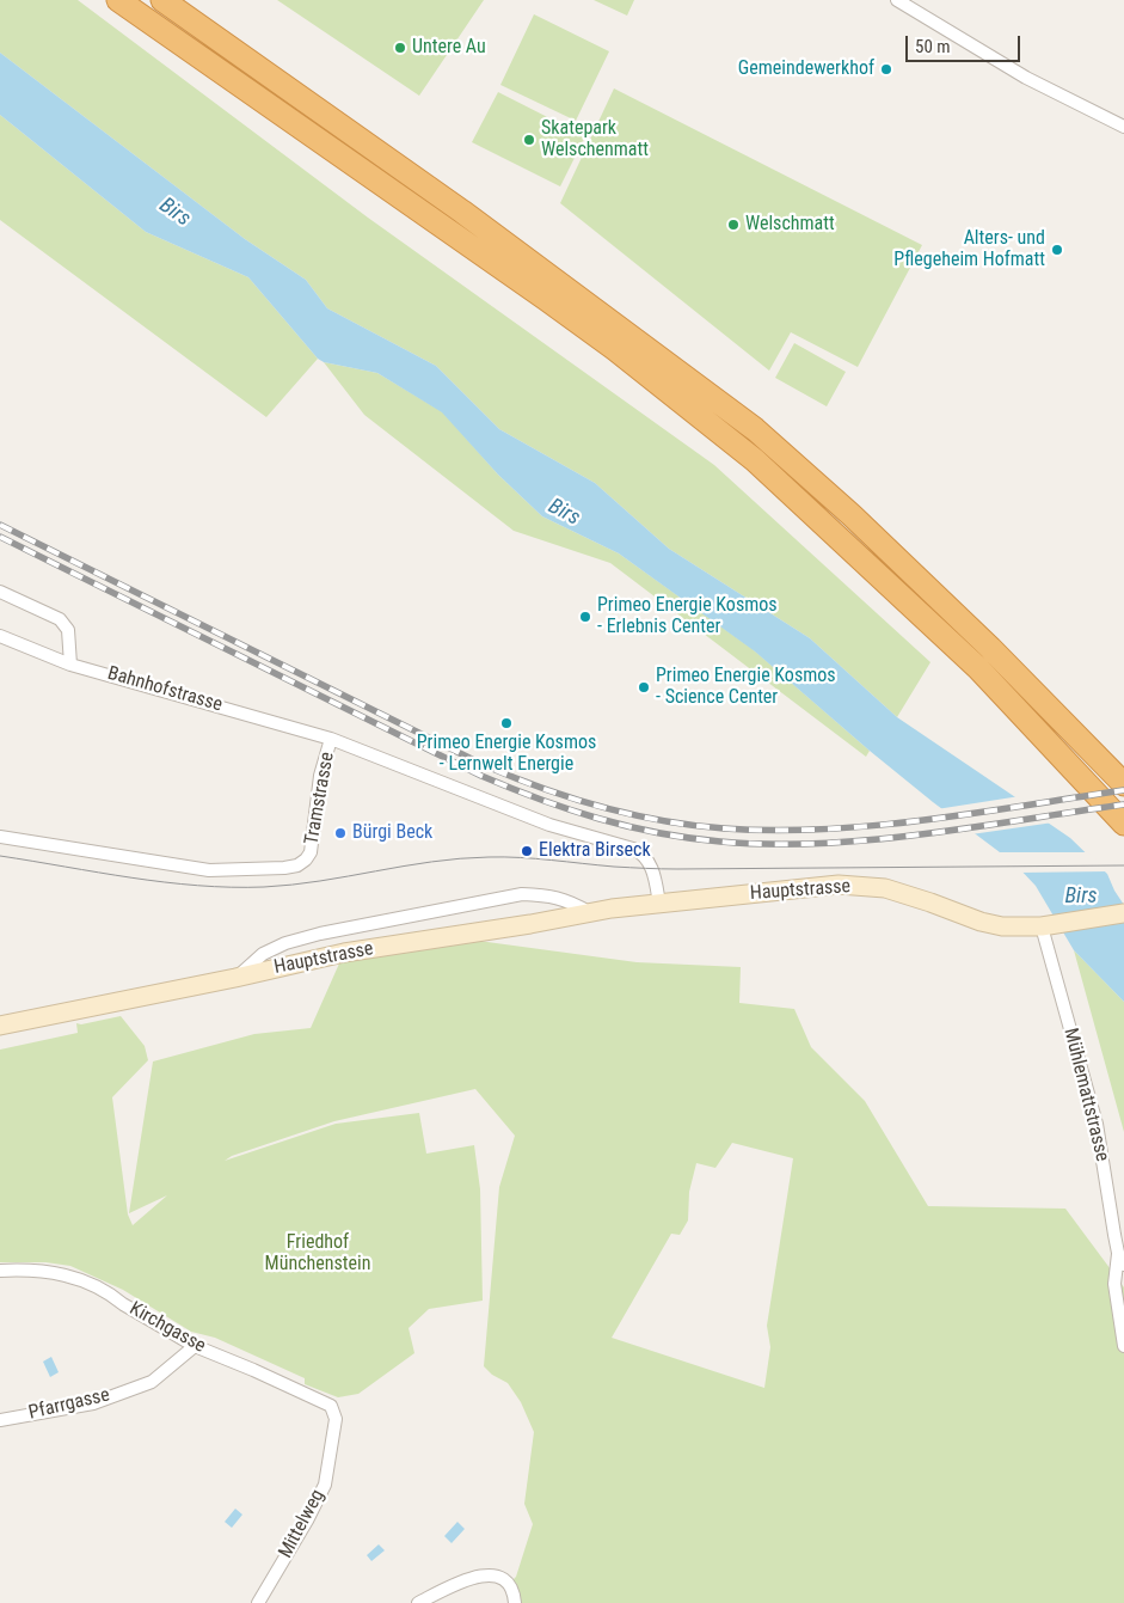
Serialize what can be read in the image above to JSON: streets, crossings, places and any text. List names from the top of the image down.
{
  "streets": {
    "main road": ["Hauptstrasse"],
    "street": [
      "Bahnhofstrasse",
      "Tramstrasse",
      "Mühlemattstrasse",
      "Kirchgasse",
      "Pfarrgasse",
      "Mittelweg"
    ]
  },
  "crossings": [
    ["Bahnhofstrasse", "Tramstrasse"],
    ["Tramstrasse", "Hauptstrasse"],
    ["Hauptstrasse", "Mühlemattstrasse"],
    ["Kirchgasse", "Pfarrgasse"],
    ["Kirchgasse", "Mittelweg"]
  ],
  "water": ["Birs"],
  "parks": ["Friedhof Münchenstein"],
  "places": [
    "Untere Au",
    "Gemeindewerkhof",
    "Skatepark Welschenmatt",
    "Welschmatt",
    "Alters- und Pflegeheim Hofmatt",
    "Primeo Energie Kosmos - Erlebnis Center",
    "Primeo Energie Kosmos - Science Center",
    "Primeo Energie Kosmos - Lernwelt Energie",
    "Bürgi Beck",
    "Elektra Birseck"
  ],
  "scale_bar": "50 m"
}
